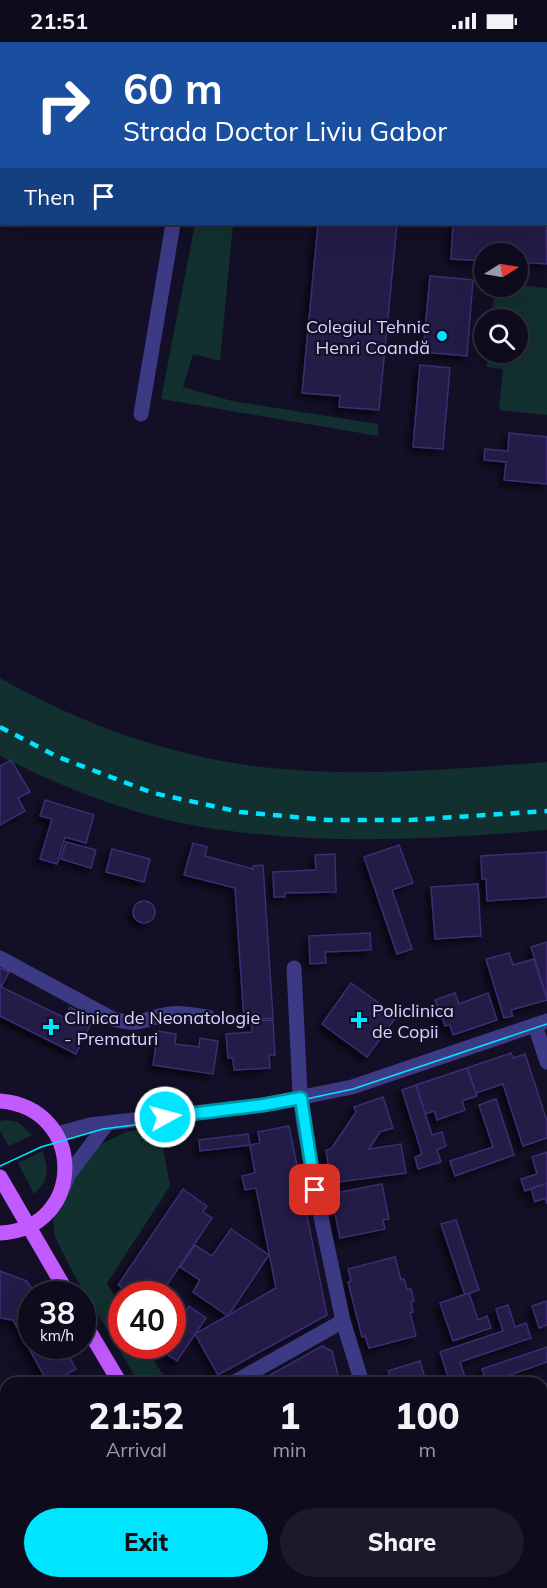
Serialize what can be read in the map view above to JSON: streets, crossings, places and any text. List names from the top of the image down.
{
  "places": {
    "other": ["Colegiul Tehnic Henri Coandă"],
    "health": ["Policlinica de Copii", "Clinica de Neonatologie - Prematuri"]
  },
  "north": "right",
  "page": {
    "status": "21:51",
    "turn": ["60 m", "Strada Doctor Liviu Gabor"],
    "then": "Then",
    "speed": "38 km/h",
    "limit": "40",
    "eta": [
      "21:52",
      "Arrival",
      "1",
      "min",
      "100",
      "m"
    ],
    "buttons": ["Exit", "Share"]
  }
}
